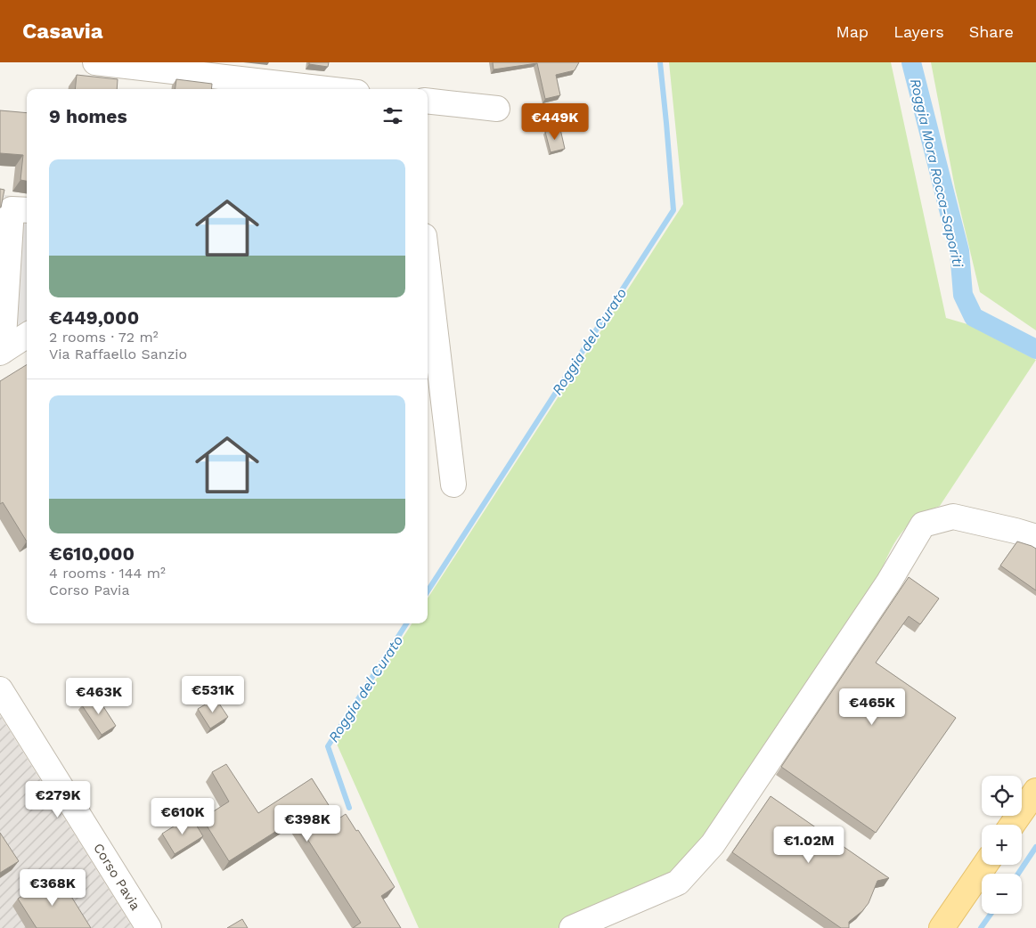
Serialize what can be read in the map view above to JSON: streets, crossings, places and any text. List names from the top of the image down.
{
  "streets": {
    "street": ["Corso Pavia"]
  },
  "water": ["Roggia Mora Rocca-Saporiti", "Roggia del Curato"],
  "page": {
    "header": "Casavia",
    "nav": ["Map", "Layers", "Share"],
    "heading": "9 homes",
    "price": [
      "€449K",
      "€531K",
      "€463K",
      "€465K",
      "€279K",
      "€610K",
      "€398K",
      "€1.02M",
      "€368K"
    ],
    "list": [
      {
        "name": "€449,000",
        "note": "2 rooms · 72 m² · Via Raffaello Sanzio"
      },
      {
        "name": "€610,000",
        "note": "4 rooms · 144 m² · Corso Pavia"
      }
    ],
    "map_buttons": ["+", "−"]
  }
}
